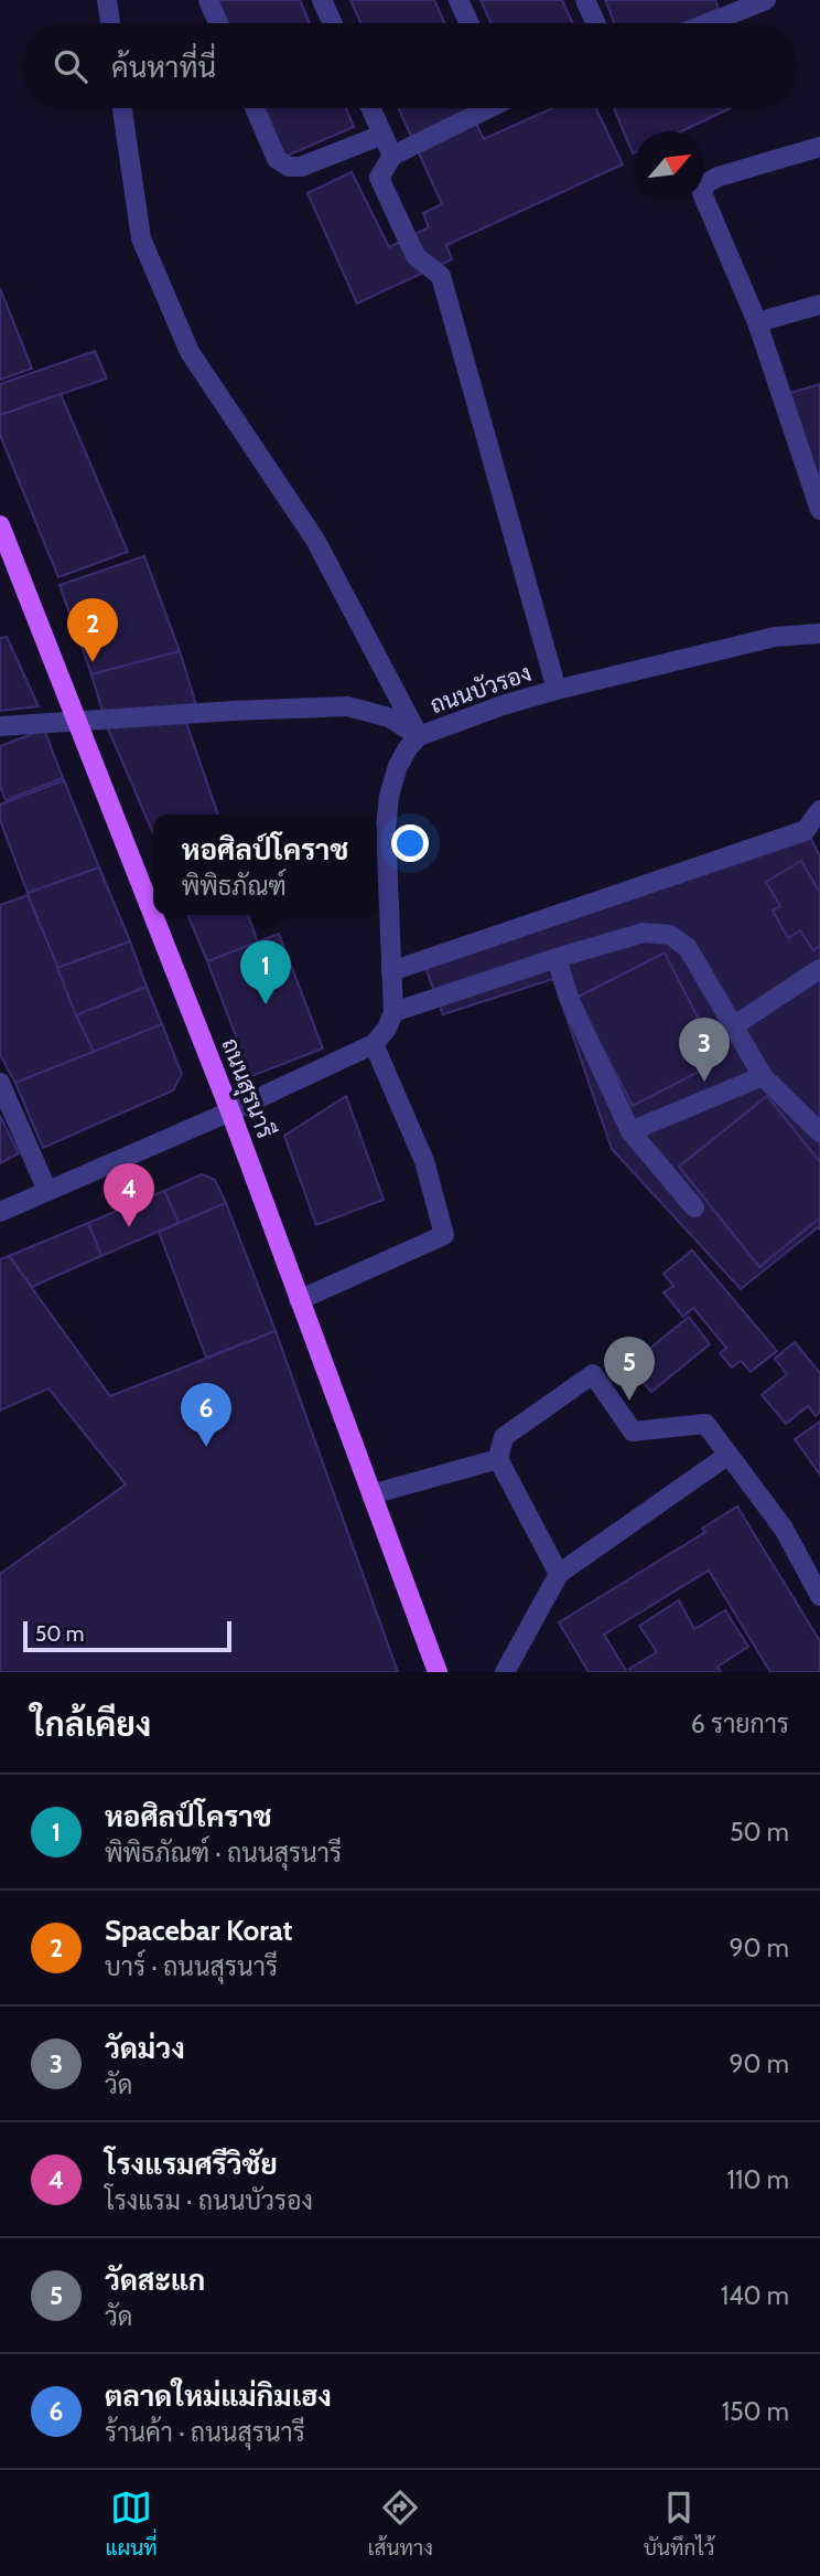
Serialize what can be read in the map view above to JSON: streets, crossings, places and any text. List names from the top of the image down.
{
  "streets": {
    "main road": ["ถนนสุรนารี"],
    "street": ["ถนนบัวรอง"]
  },
  "scale_bar": "50 m",
  "north": "top right",
  "page": {
    "search": "ค้นหาที่นี่",
    "pins": [
      "2",
      "1",
      "3",
      "4",
      "5",
      "6"
    ],
    "popup": ["หอศิลป์โคราช", "พิพิธภัณฑ์"],
    "scale": "50 m",
    "heading": ["ใกล้เคียง", "6 รายการ"],
    "list": [
      {
        "mark": "1",
        "name": "หอศิลป์โคราช",
        "note": "พิพิธภัณฑ์ · ถนนสุรนารี",
        "value": "50 m"
      },
      {
        "mark": "2",
        "name": "Spacebar Korat",
        "note": "บาร์ · ถนนสุรนารี",
        "value": "90 m"
      },
      {
        "mark": "3",
        "name": "วัดม่วง",
        "note": "วัด",
        "value": "90 m"
      },
      {
        "mark": "4",
        "name": "โรงแรมศรีวิชัย",
        "note": "โรงแรม · ถนนบัวรอง",
        "value": "110 m"
      },
      {
        "mark": "5",
        "name": "วัดสะแก",
        "note": "วัด",
        "value": "140 m"
      },
      {
        "mark": "6",
        "name": "ตลาดใหม่แม่กิมเฮง",
        "note": "ร้านค้า · ถนนสุรนารี",
        "value": "150 m"
      }
    ],
    "nav": ["แผนที่", "เส้นทาง", "บันทึกไว้"]
  }
}
